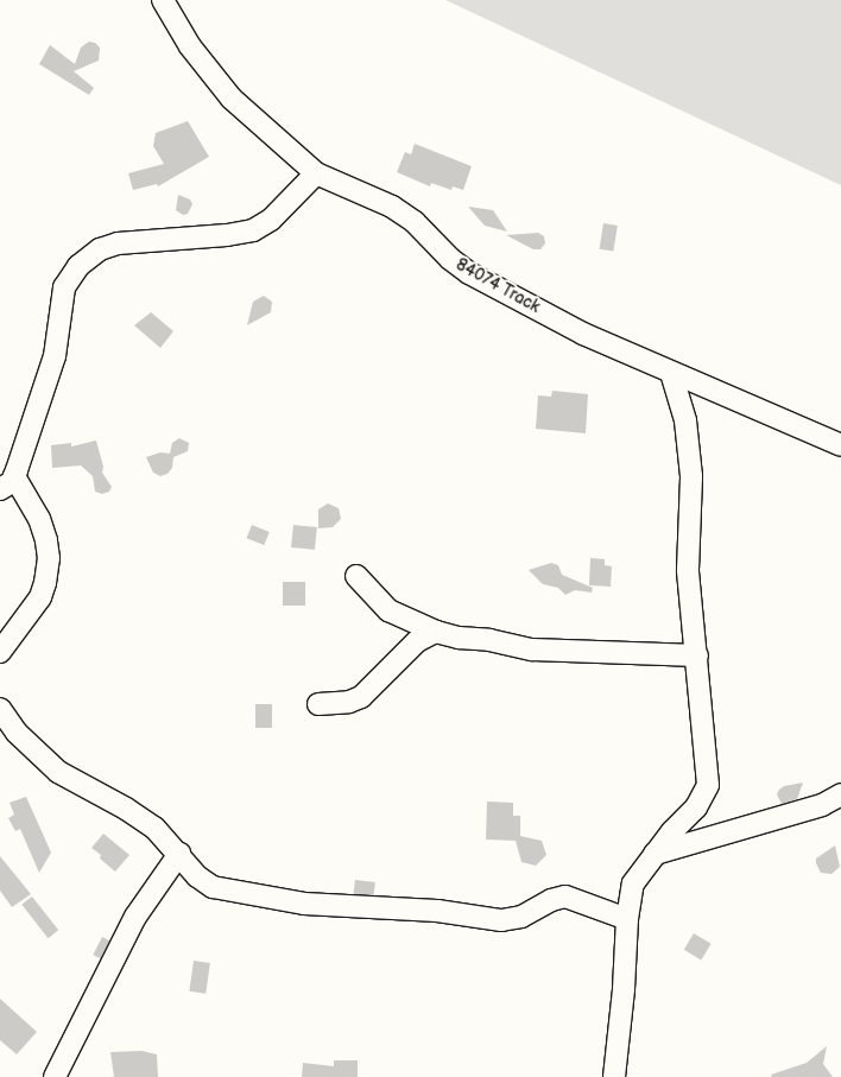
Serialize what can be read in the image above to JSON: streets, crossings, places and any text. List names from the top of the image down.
{
  "streets": {
    "street": ["84074 Track"]
  }
}
